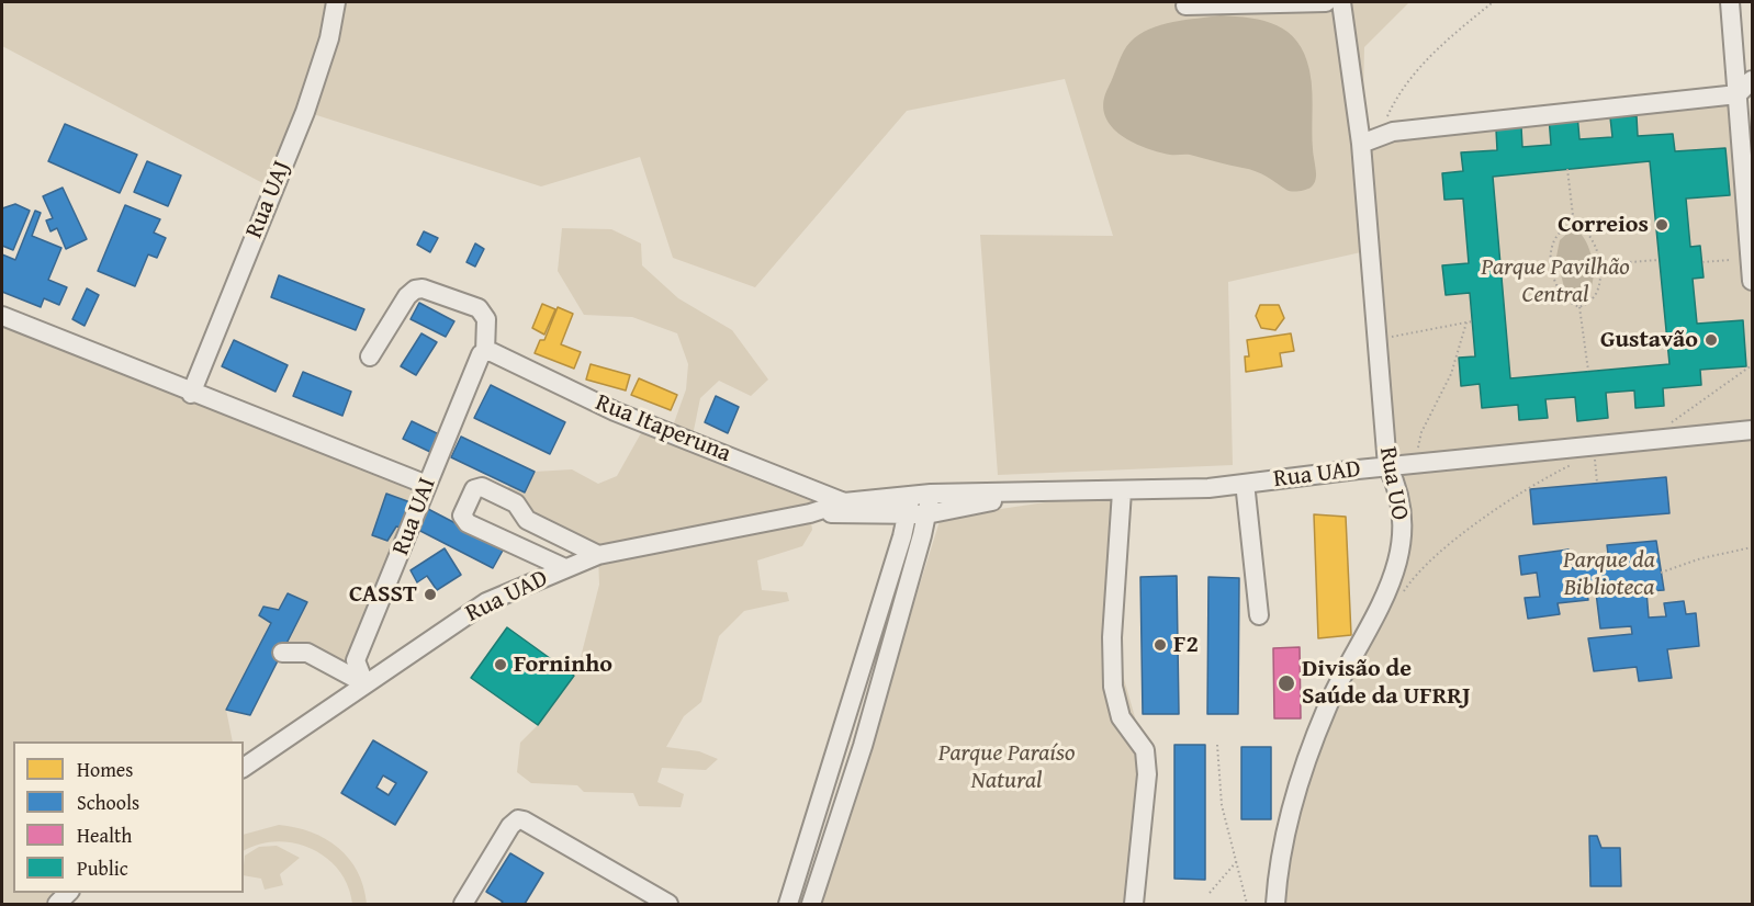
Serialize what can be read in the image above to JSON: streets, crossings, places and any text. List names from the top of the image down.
{
  "streets": {
    "street": [
      "Rua UAJ",
      "Rua Itaperuna",
      "Rua UAD",
      "Rua UO",
      "Rua UAI"
    ]
  },
  "crossings": [
    ["Rua Itaperuna", "Rua UAD"],
    ["Rua Itaperuna", "Rua UAI"],
    ["Rua UAD", "Rua UO"],
    ["Rua UAD", "Rua UAI"]
  ],
  "parks": ["Parque Pavilhão Central", "Parque da Biblioteca", "Parque Paraíso Natural"],
  "places": [
    "Correios",
    "Gustavão",
    "CASST",
    "F2",
    "Forninho",
    "Divisão de Saúde da UFRRJ"
  ],
  "legend": [
    "Homes",
    "Schools",
    "Health",
    "Public"
  ]
}
